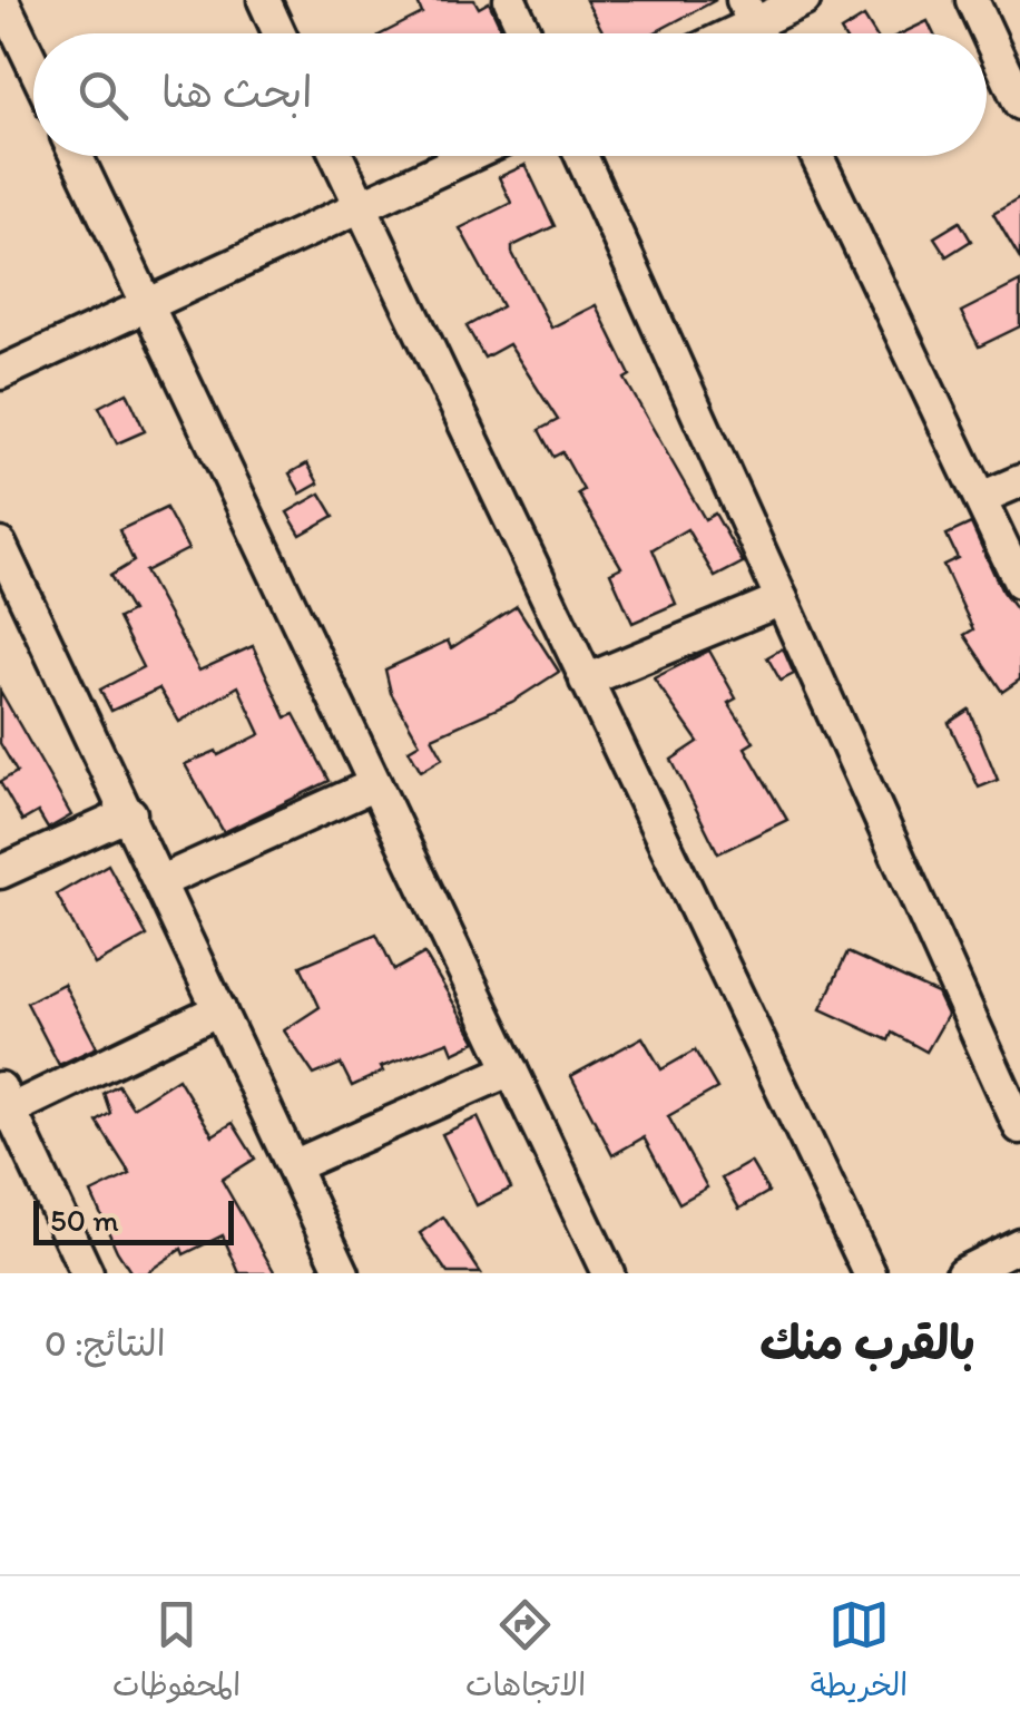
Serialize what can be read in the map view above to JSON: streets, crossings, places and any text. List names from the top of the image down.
{
  "scale_bar": "50 m",
  "page": {
    "search": "ابحث هنا",
    "scale": "50 m",
    "heading": ["بالقرب منك", "النتائج: 0"],
    "nav": ["الخريطة", "الاتجاهات", "المحفوظات"]
  }
}
